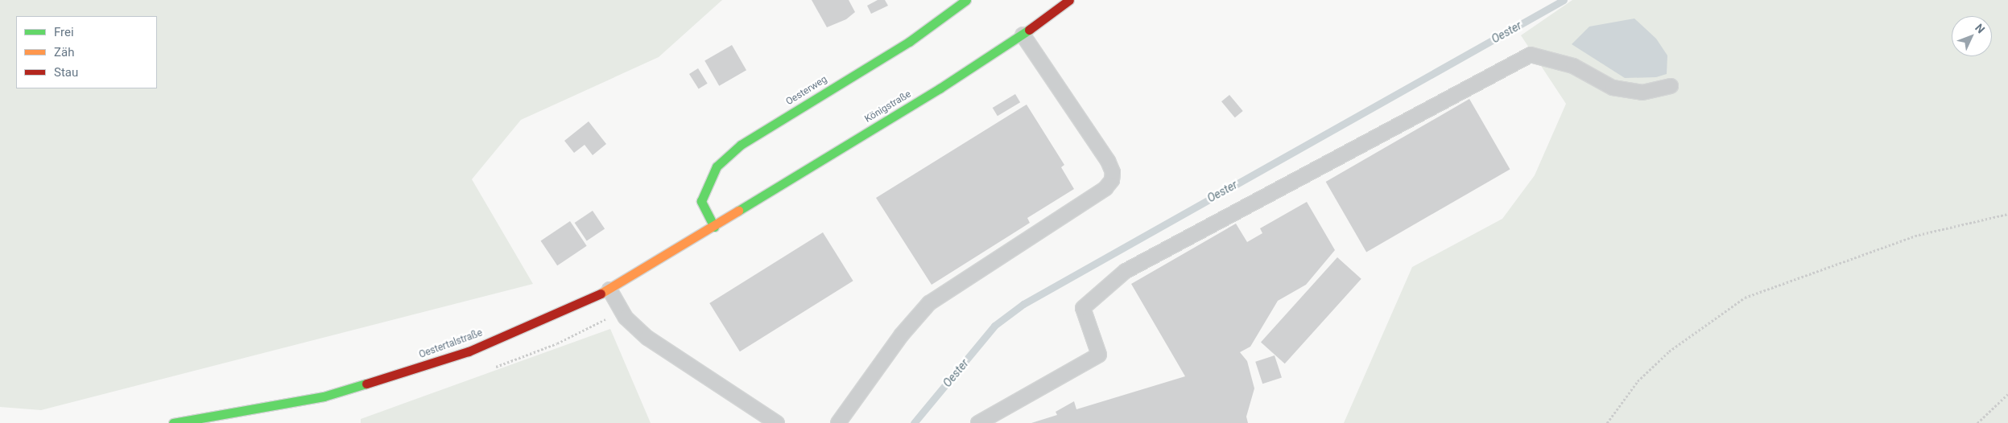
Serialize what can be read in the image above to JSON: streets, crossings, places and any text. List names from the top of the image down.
{
  "streets": {
    "main road": ["Oesterweg", "Königstraße", "Oestertalstraße"]
  },
  "crossings": [
    ["Oesterweg", "Königstraße"],
    ["Oesterweg", "Oestertalstraße"],
    ["Königstraße", "Oestertalstraße"]
  ],
  "water": ["Oester"],
  "legend": ["Frei", "Zäh", "Stau"],
  "north": "top right"
}
